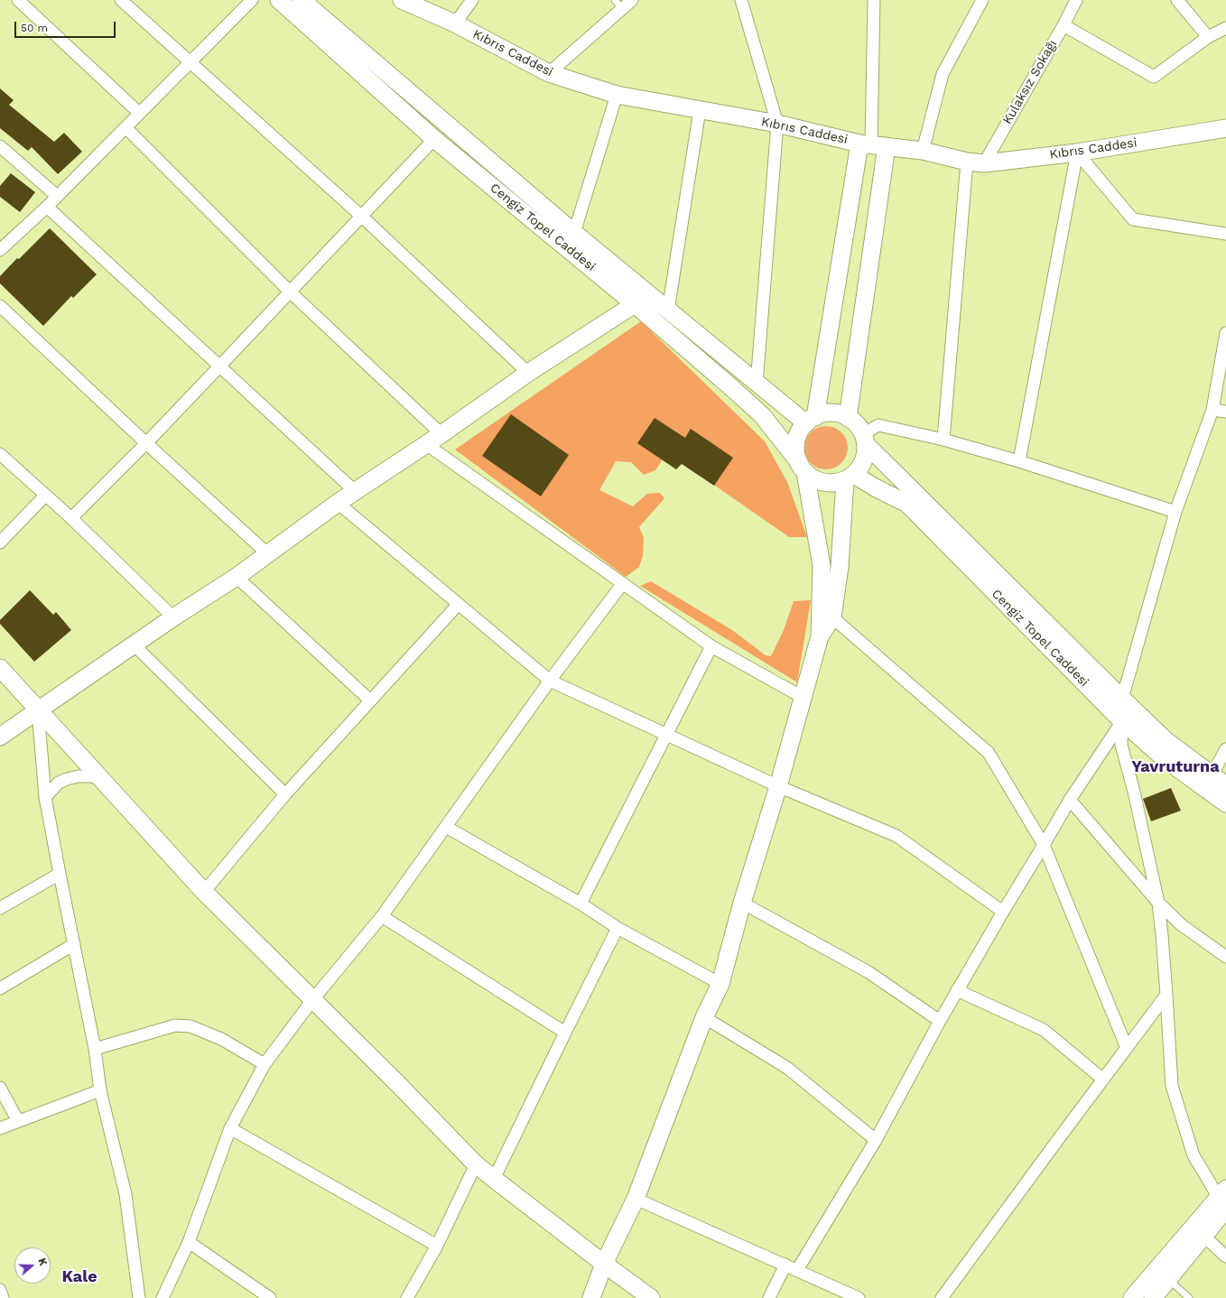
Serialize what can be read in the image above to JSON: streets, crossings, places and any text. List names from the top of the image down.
{
  "streets": {
    "street": ["Kıbrıs Caddesi", "Kulaksız Sokağı", "Cengiz Topel Caddesi"]
  },
  "crossings": [
    ["Kıbrıs Caddesi", "Kulaksız Sokağı"]
  ],
  "districts": ["Yavruturna", "Kale"],
  "scale_bar": "50 m",
  "north": "right"
}
